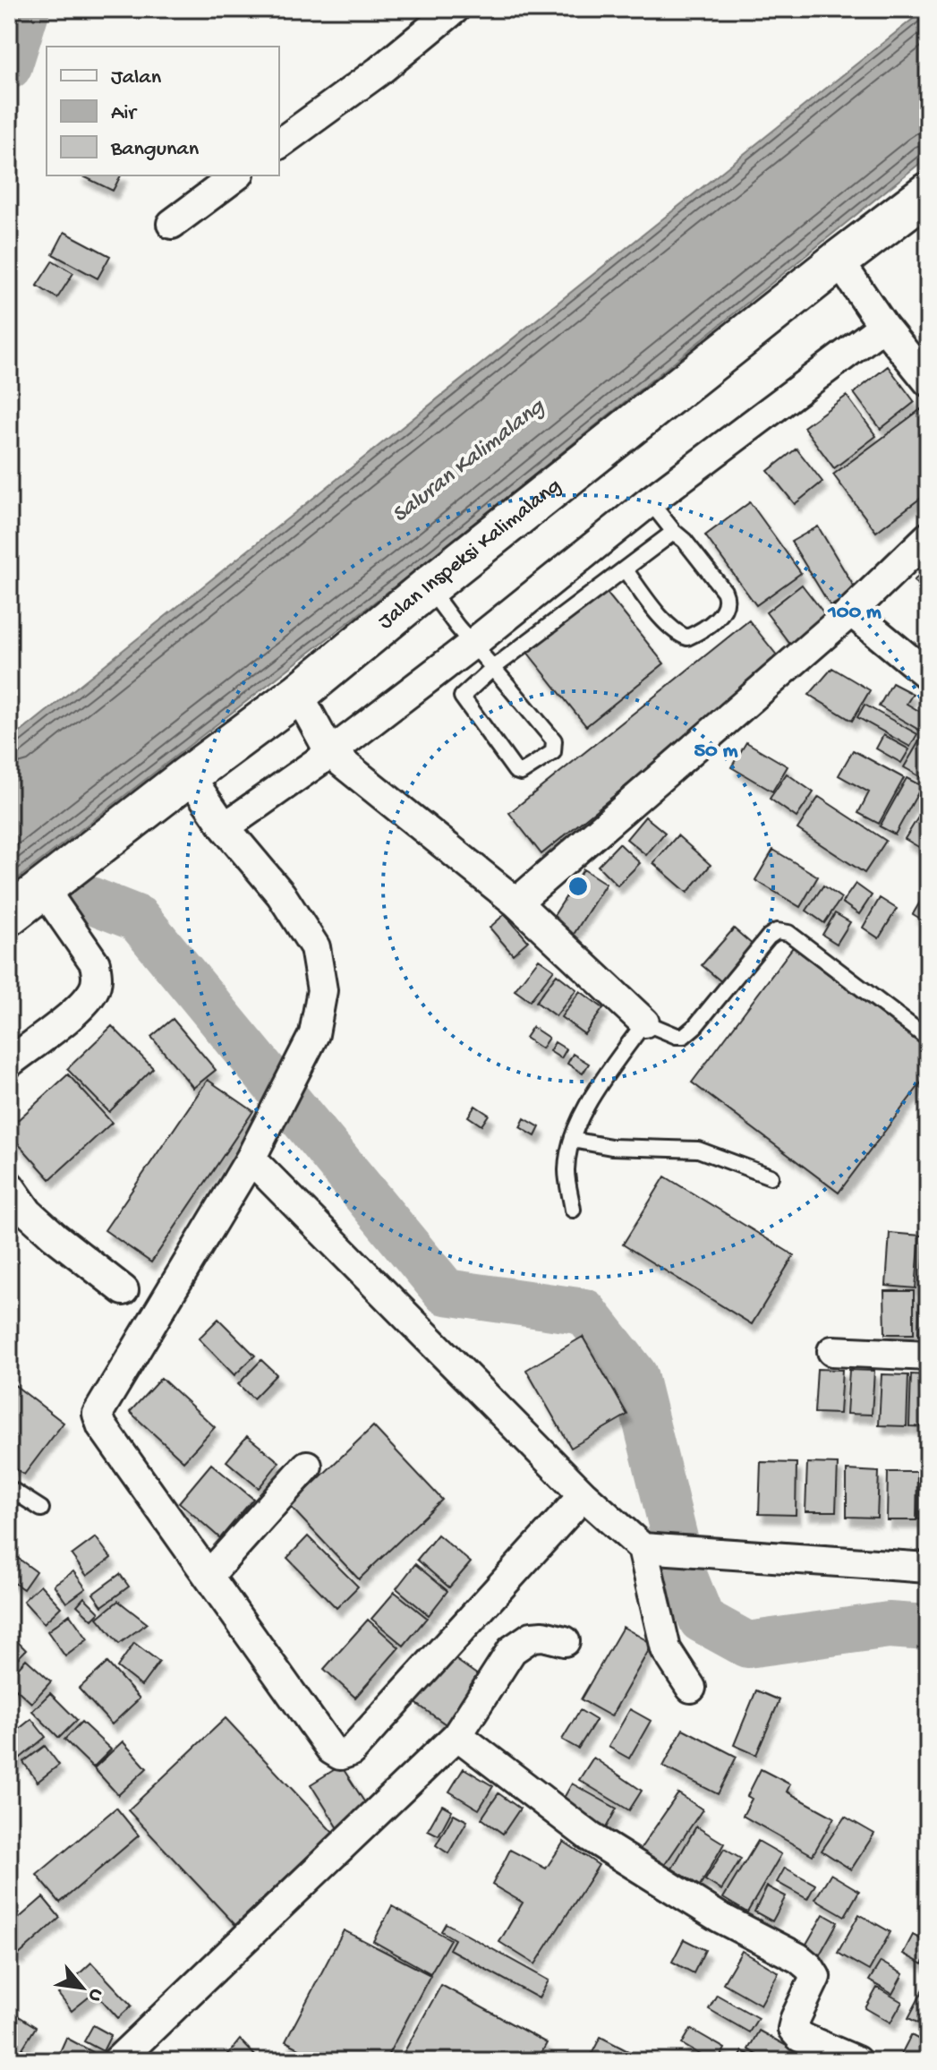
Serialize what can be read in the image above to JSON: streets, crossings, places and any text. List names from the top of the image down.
{
  "streets": {
    "main road": ["Jalan Inspeksi Kalimalang"]
  },
  "water": ["Saluran Kalimalang"],
  "legend": ["Jalan", "Air", "Bangunan"],
  "north": "bottom right",
  "rings": ["100 m", "50 m"]
}
